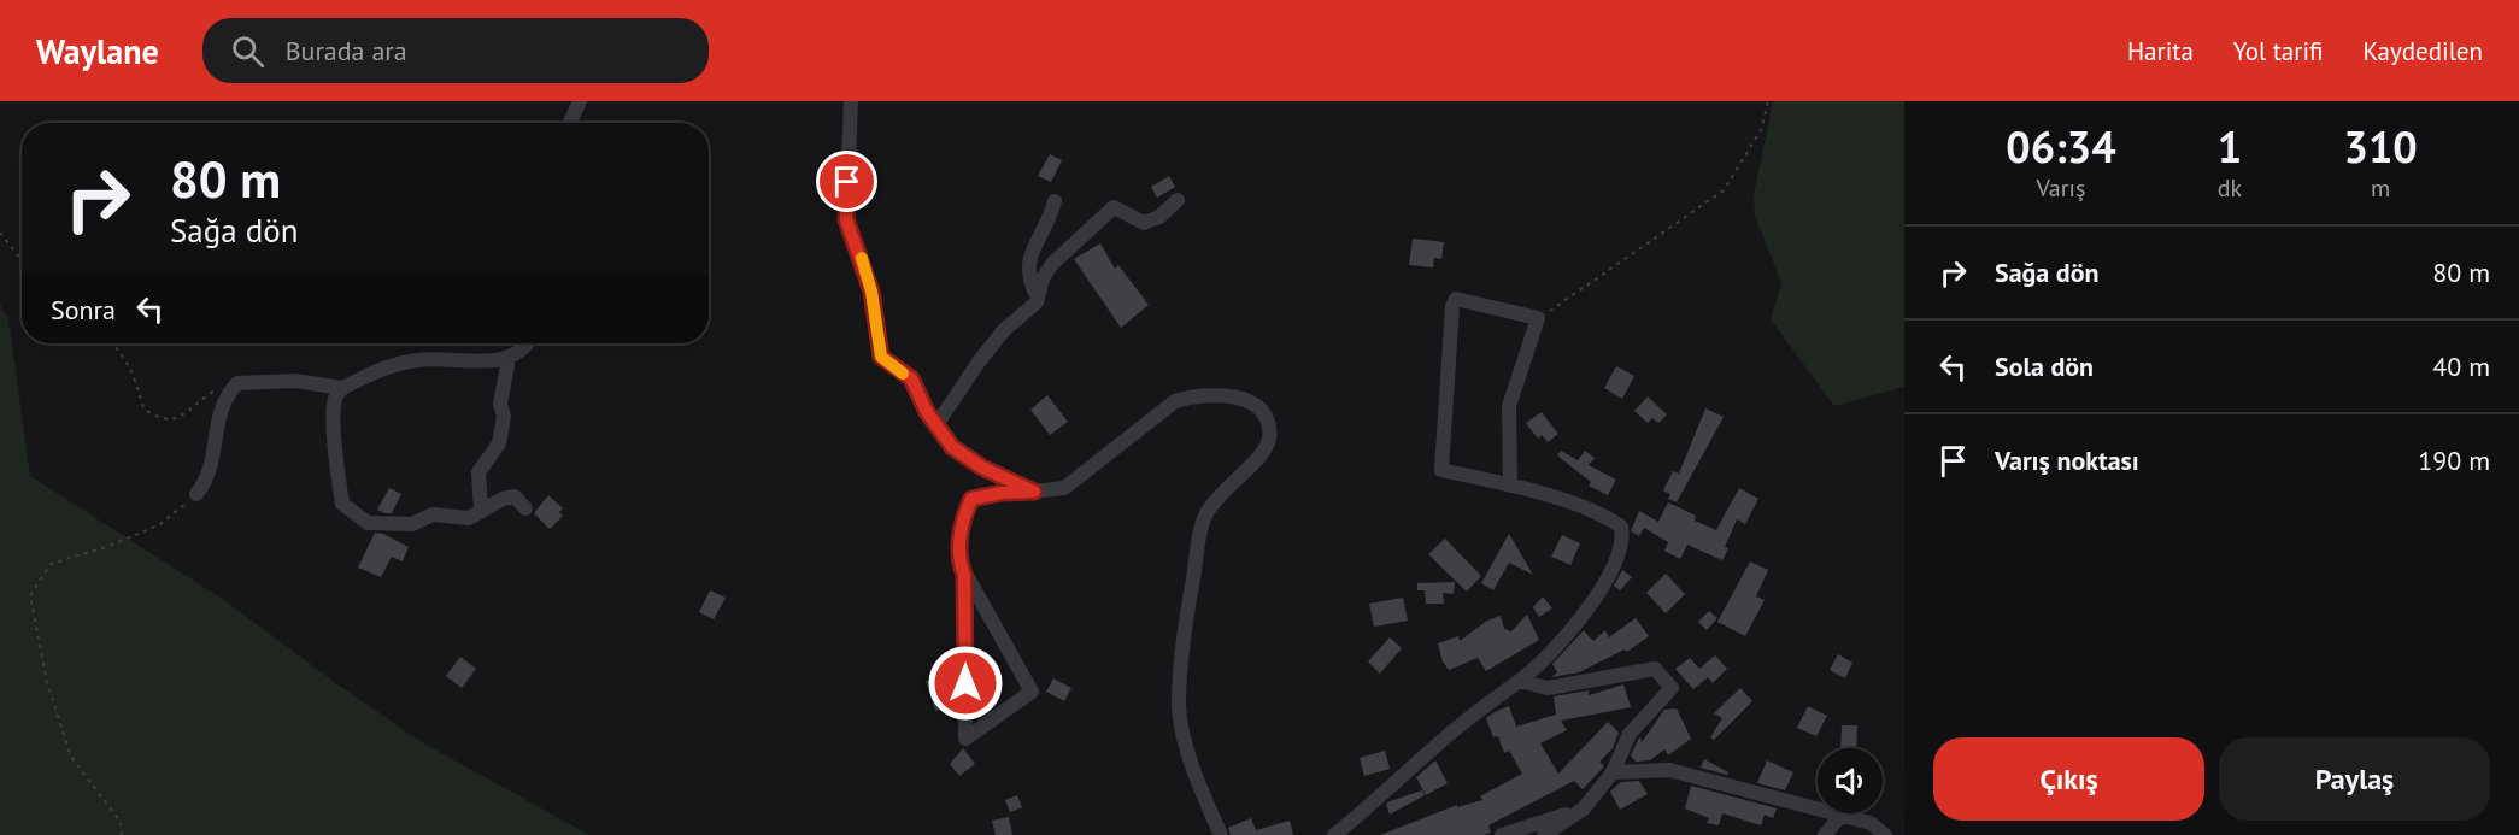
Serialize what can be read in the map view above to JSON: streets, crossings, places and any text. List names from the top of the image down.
{
  "page": {
    "header": "Waylane",
    "search": "Burada ara",
    "nav": ["Harita", "Yol tarifi", "Kaydedilen"],
    "eta": [
      "06:34",
      "Varış",
      "1",
      "dk",
      "310",
      "m"
    ],
    "turn": ["80 m", "Sağa dön"],
    "list": [
      {
        "name": "Sağa dön",
        "value": "80 m"
      },
      {
        "name": "Sola dön",
        "value": "40 m"
      },
      {
        "name": "Varış noktası",
        "value": "190 m"
      }
    ],
    "then": "Sonra",
    "buttons": ["Çıkış", "Paylaş"]
  }
}
